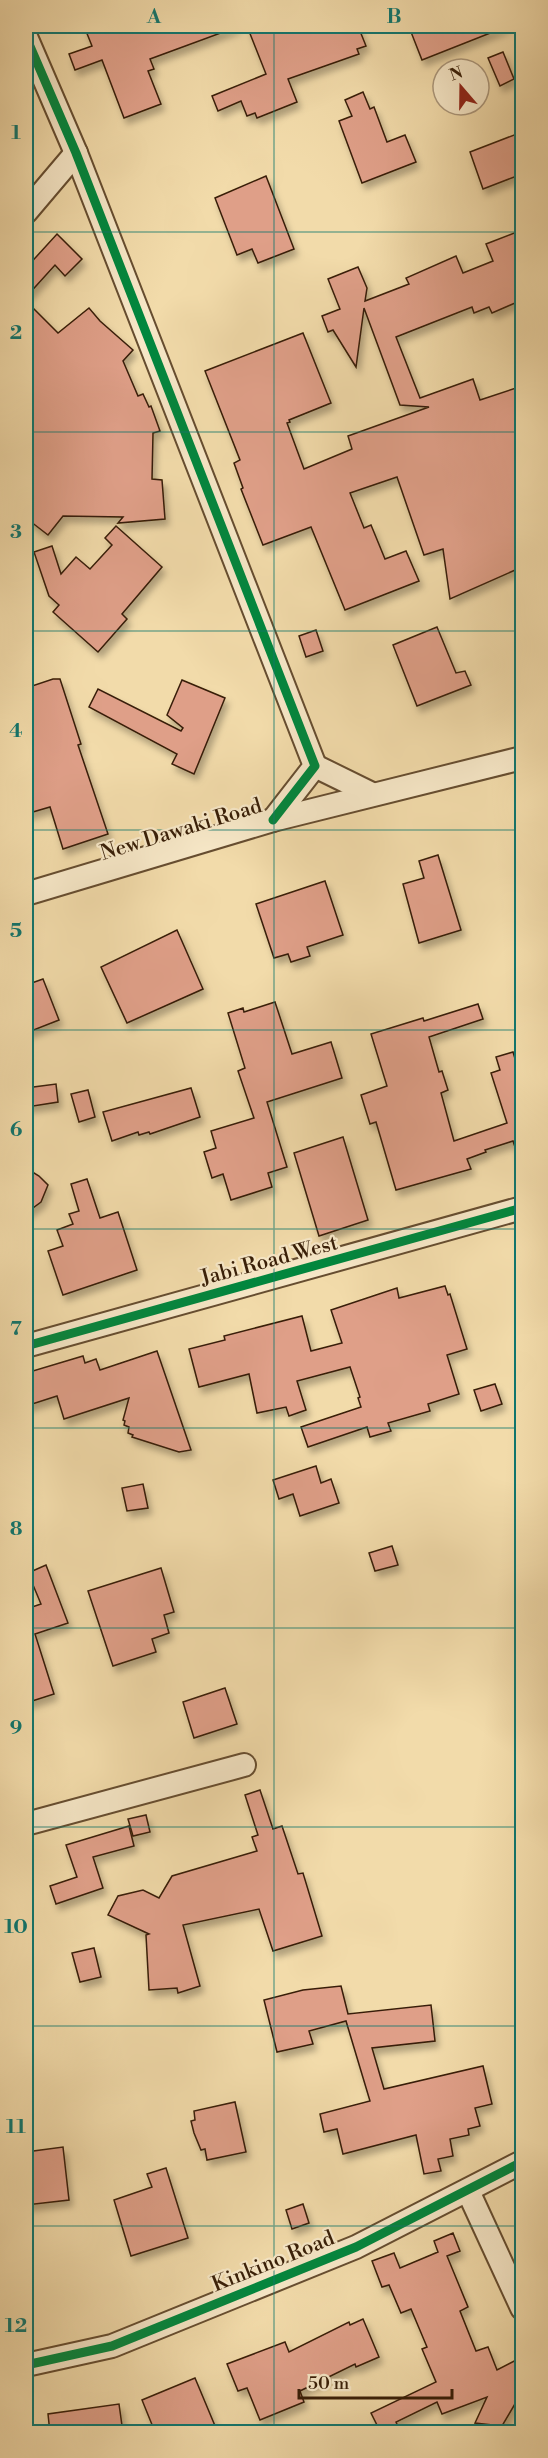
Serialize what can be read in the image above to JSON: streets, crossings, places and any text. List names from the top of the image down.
{
  "streets": {
    "street": ["New Dawaki Road", "Jabi Road West", "Kinkino Road"]
  },
  "scale_bar": "50 m",
  "north": "top",
  "grid": {
    "columns": ["A", "B"],
    "rows": [
      "1",
      "2",
      "3",
      "4",
      "5",
      "6",
      "7",
      "8",
      "9",
      "10",
      "11",
      "12"
    ]
  }
}
